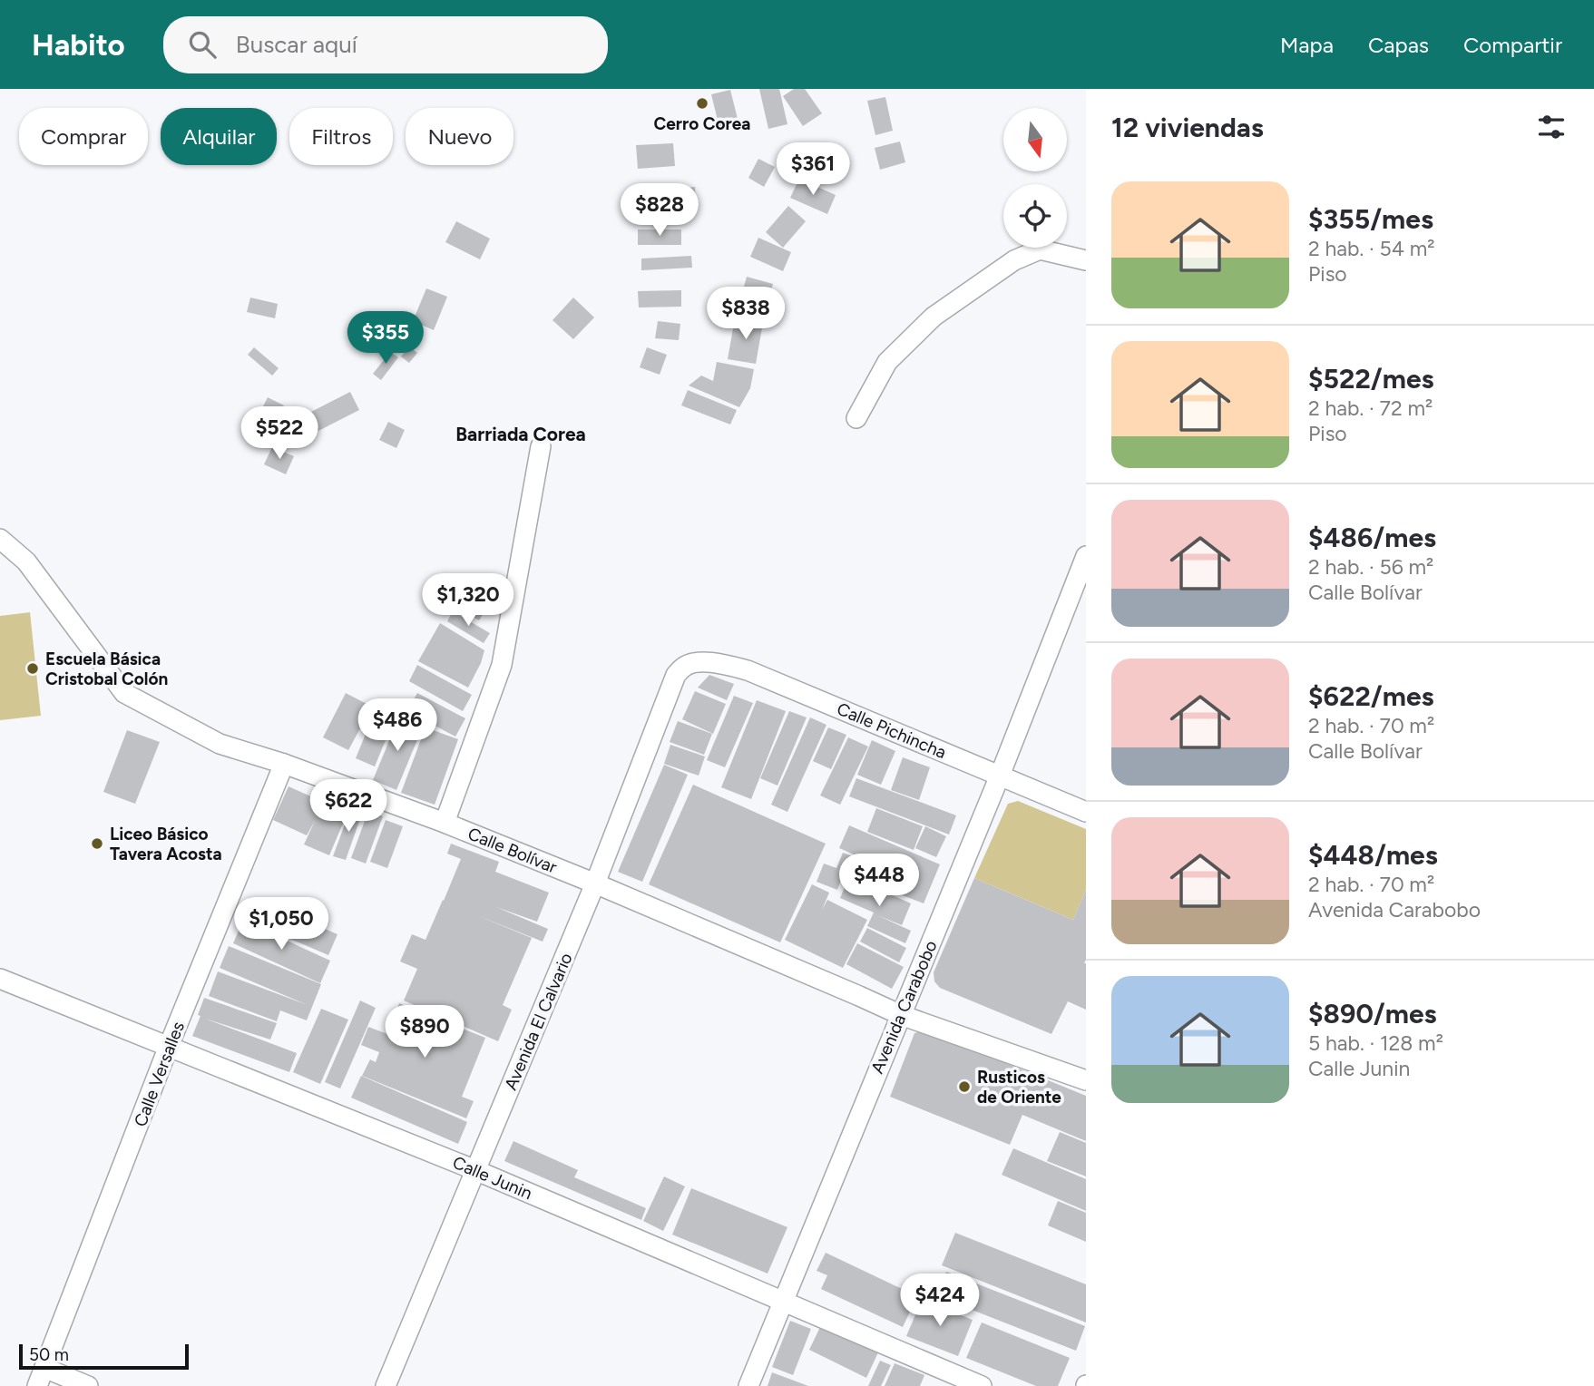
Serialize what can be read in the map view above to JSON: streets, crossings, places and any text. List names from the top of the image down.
{
  "streets": {
    "street": [
      "Calle Pichincha",
      "Calle Bolívar",
      "Avenida Carabobo",
      "Avenida El Calvario",
      "Calle Versalles",
      "Calle Junin"
    ]
  },
  "crossings": [
    ["Calle Pichincha", "Avenida Carabobo"],
    ["Calle Pichincha", "Avenida El Calvario"],
    ["Calle Bolívar", "Avenida Carabobo"],
    ["Calle Bolívar", "Avenida El Calvario"],
    ["Calle Bolívar", "Calle Versalles"],
    ["Avenida Carabobo", "Calle Junin"],
    ["Avenida El Calvario", "Calle Junin"],
    ["Calle Versalles", "Calle Junin"]
  ],
  "districts": ["Barriada Corea"],
  "places": [
    "Cerro Corea",
    "Escuela Básica Cristobal Colón",
    "Liceo Básico Tavera Acosta",
    "Rusticos de Oriente"
  ],
  "scale_bar": "50 m",
  "north": "bottom",
  "page": {
    "header": "Habito",
    "search": "Buscar aquí",
    "nav": ["Mapa", "Capas", "Compartir"],
    "heading": "12 viviendas",
    "chip": [
      "Comprar",
      "Alquilar",
      "Filtros",
      "Nuevo"
    ],
    "price": [
      "$361",
      "$828",
      "$838",
      "$355",
      "$522",
      "$1,320",
      "$486",
      "$622",
      "$448",
      "$1,050",
      "$890",
      "$424"
    ],
    "list": [
      {
        "name": "$355/mes",
        "note": "2 hab. · 54 m² · Piso"
      },
      {
        "name": "$522/mes",
        "note": "2 hab. · 72 m² · Piso"
      },
      {
        "name": "$486/mes",
        "note": "2 hab. · 56 m² · Calle Bolívar"
      },
      {
        "name": "$622/mes",
        "note": "2 hab. · 70 m² · Calle Bolívar"
      },
      {
        "name": "$448/mes",
        "note": "2 hab. · 70 m² · Avenida Carabobo"
      },
      {
        "name": "$890/mes",
        "note": "5 hab. · 128 m² · Calle Junin"
      }
    ],
    "scale": "50 m"
  }
}
